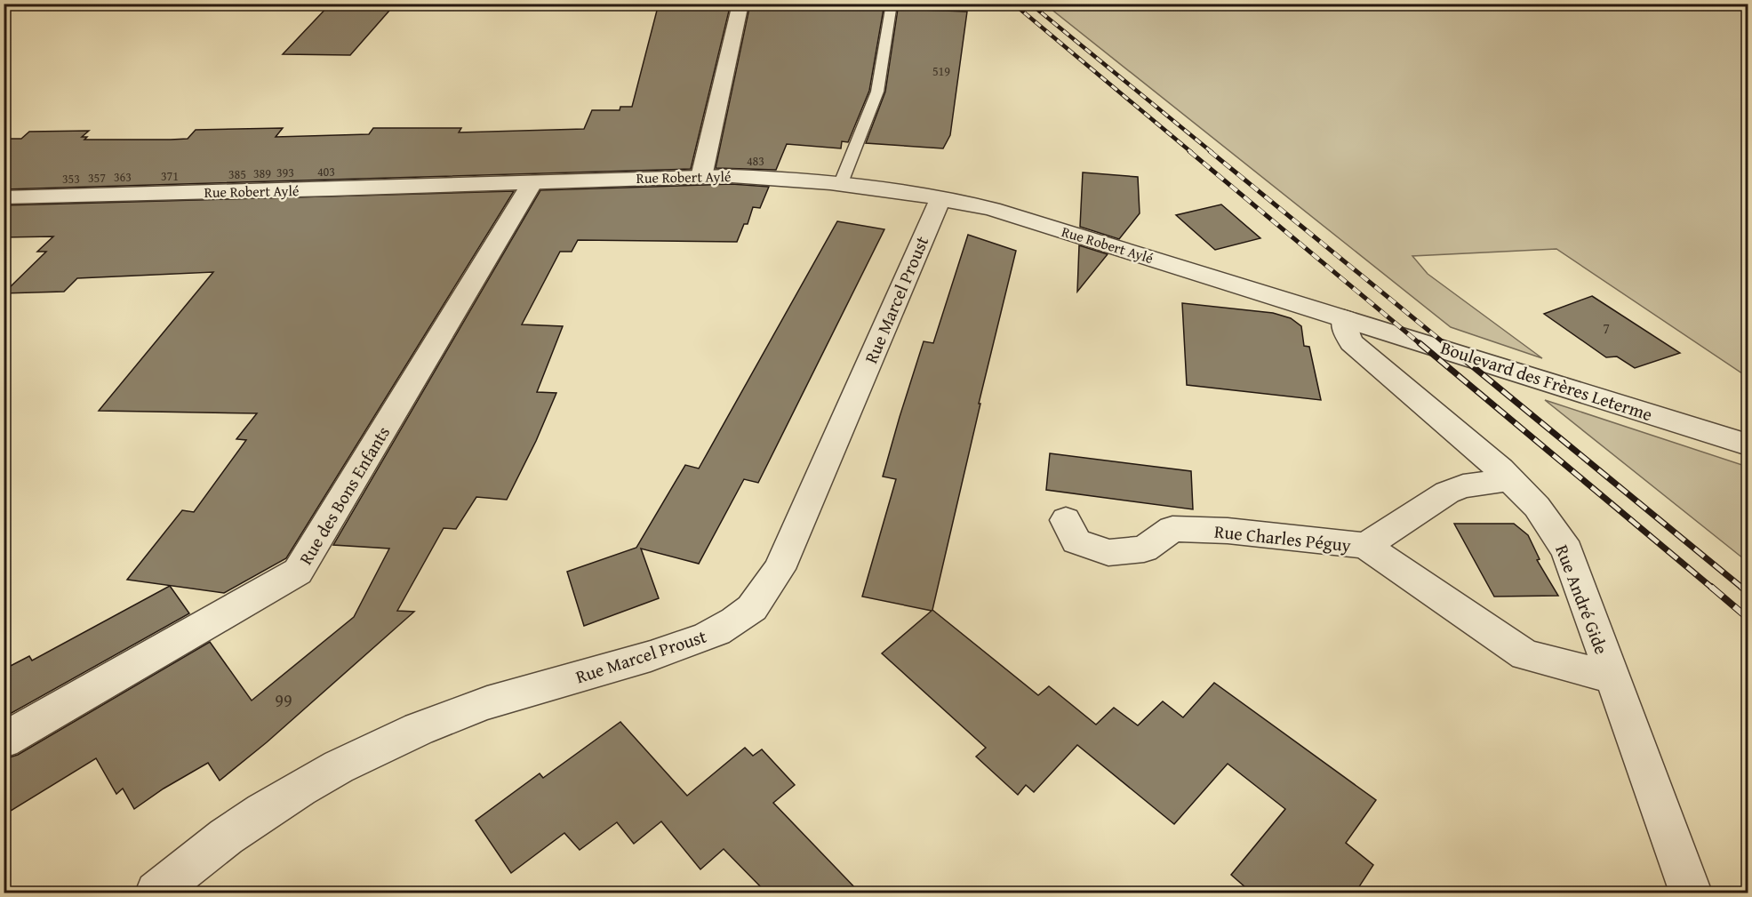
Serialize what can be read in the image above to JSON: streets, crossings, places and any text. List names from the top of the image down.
{
  "streets": {
    "street": [
      "Rue Robert Aylé",
      "Rue Marcel Proust",
      "Boulevard des Frères Leterme",
      "Rue des Bons Enfants",
      "Rue Charles Péguy",
      "Rue André Gide"
    ]
  },
  "crossings": [
    ["Rue Robert Aylé", "Rue Marcel Proust"],
    ["Rue Robert Aylé", "Boulevard des Frères Leterme"],
    ["Rue Robert Aylé", "Rue des Bons Enfants"],
    ["Rue Robert Aylé", "Rue André Gide"],
    ["Boulevard des Frères Leterme", "Rue André Gide"],
    ["Rue Charles Péguy", "Rue André Gide"]
  ],
  "house_numbers": [
    "519",
    "483",
    "403",
    "393",
    "389",
    "385",
    "371",
    "363",
    "357",
    "353",
    "7",
    "99"
  ]
}
